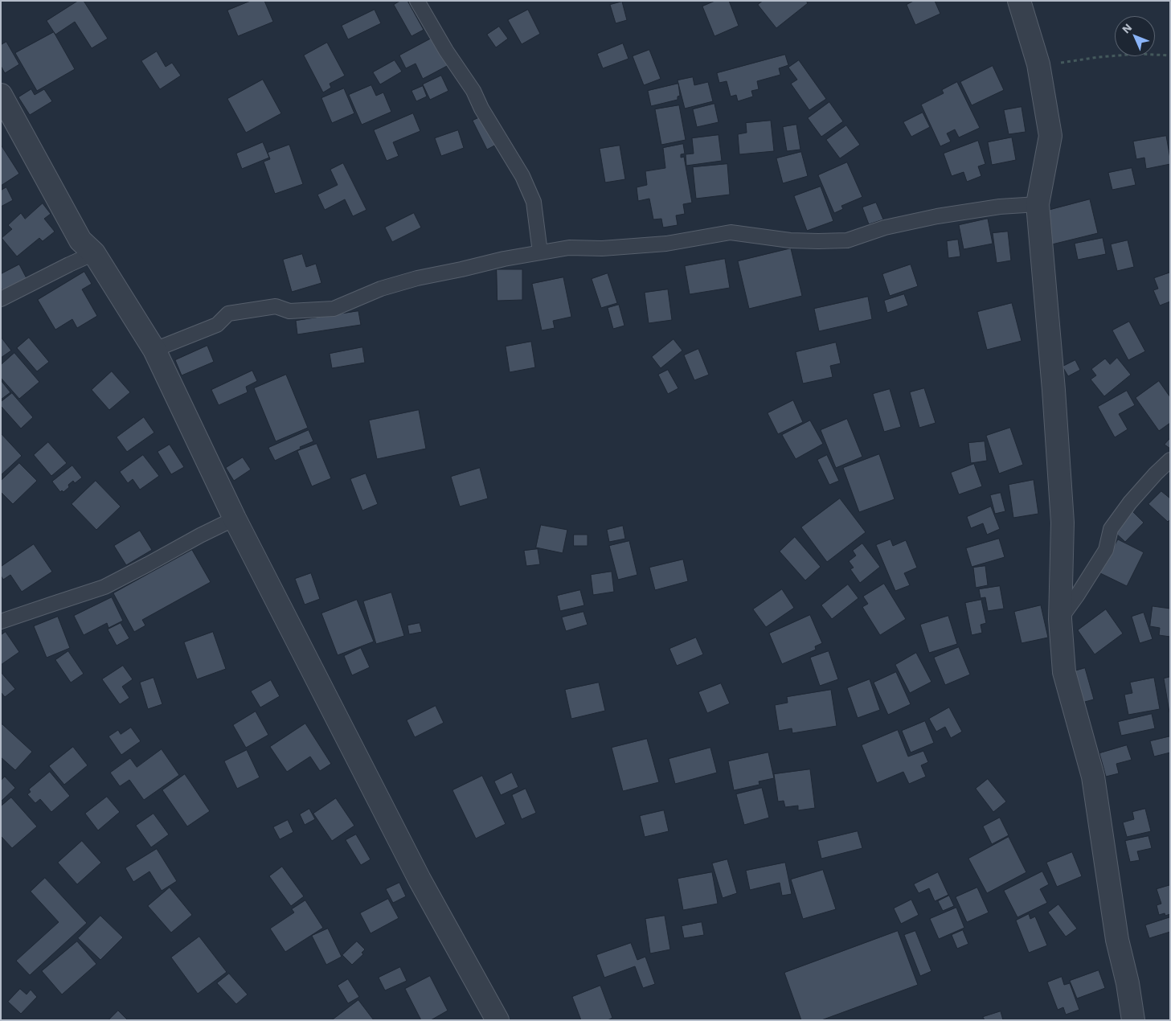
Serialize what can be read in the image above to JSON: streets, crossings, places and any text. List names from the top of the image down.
{
  "north": "top left"
}
